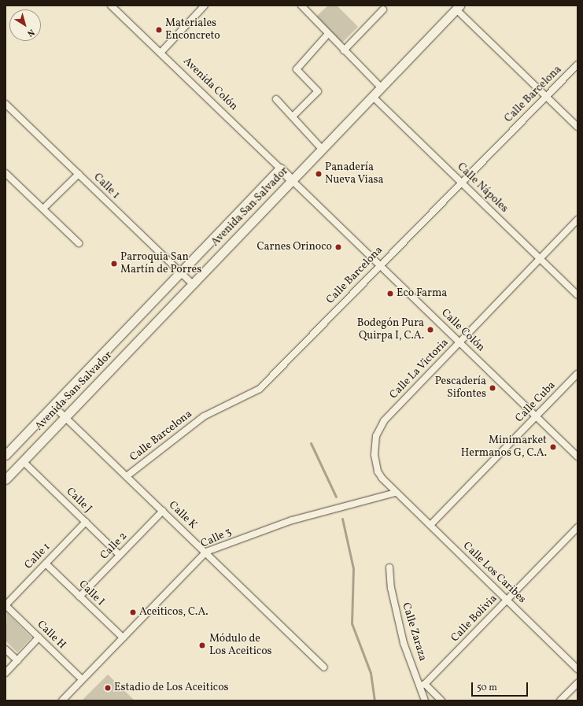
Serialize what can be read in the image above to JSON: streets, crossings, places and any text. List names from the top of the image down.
{
  "streets": {
    "street": [
      "Avenida Colón",
      "Calle Barcelona",
      "Calle 1",
      "Calle Nápoles",
      "Avenida San Salvador",
      "Calle Colón",
      "Calle La Victoria",
      "Calle Cuba",
      "Calle J",
      "Calle K",
      "Calle 3",
      "Calle 2",
      "Calle Los Caribes",
      "Calle I",
      "Calle Bolivia",
      "Calle Zaraza",
      "Calle H"
    ]
  },
  "crossings": [
    ["Avenida Colón", "Avenida San Salvador"],
    ["Avenida Colón", "Calle Colón"],
    ["Calle Barcelona", "Calle Nápoles"],
    ["Calle Barcelona", "Calle Colón"],
    ["Calle Barcelona", "Calle K"],
    ["Calle 1", "Avenida San Salvador"],
    ["Calle 1", "Calle J"],
    ["Calle 1", "Calle I"],
    ["Calle 1", "Calle H"],
    ["Calle Nápoles", "Avenida San Salvador"],
    ["Calle Nápoles", "Calle La Victoria"],
    ["Avenida San Salvador", "Calle Colón"],
    ["Avenida San Salvador", "Calle J"],
    ["Avenida San Salvador", "Calle K"],
    ["Calle Colón", "Calle La Victoria"],
    ["Calle Colón", "Calle Cuba"],
    ["Calle La Victoria", "Calle 3"],
    ["Calle La Victoria", "Calle Los Caribes"],
    ["Calle Cuba", "Calle Los Caribes"],
    ["Calle J", "Calle 2"],
    ["Calle K", "Calle 3"],
    ["Calle K", "Calle 2"],
    ["Calle 3", "Calle Los Caribes"],
    ["Calle 3", "Calle I"],
    ["Calle 3", "Calle H"],
    ["Calle 2", "Calle I"],
    ["Calle Los Caribes", "Calle Bolivia"],
    ["Calle Bolivia", "Calle Zaraza"]
  ],
  "places": [
    "Materiales Enconcreto",
    "Panadería Nueva Viasa",
    "Carnes Orinoco",
    "Parroquia San Martín de Porres",
    "Eco Farma",
    "Bodegón Pura Quirpa I, C.A.",
    "Pescadería Sifontes",
    "Minimarket Hermanos G, C.A.",
    "Aceiticos, C.A.",
    "Módulo de Los Aceiticos",
    "Estadio de Los Aceiticos"
  ],
  "scale_bar": "50 m",
  "north": "bottom right"
}
